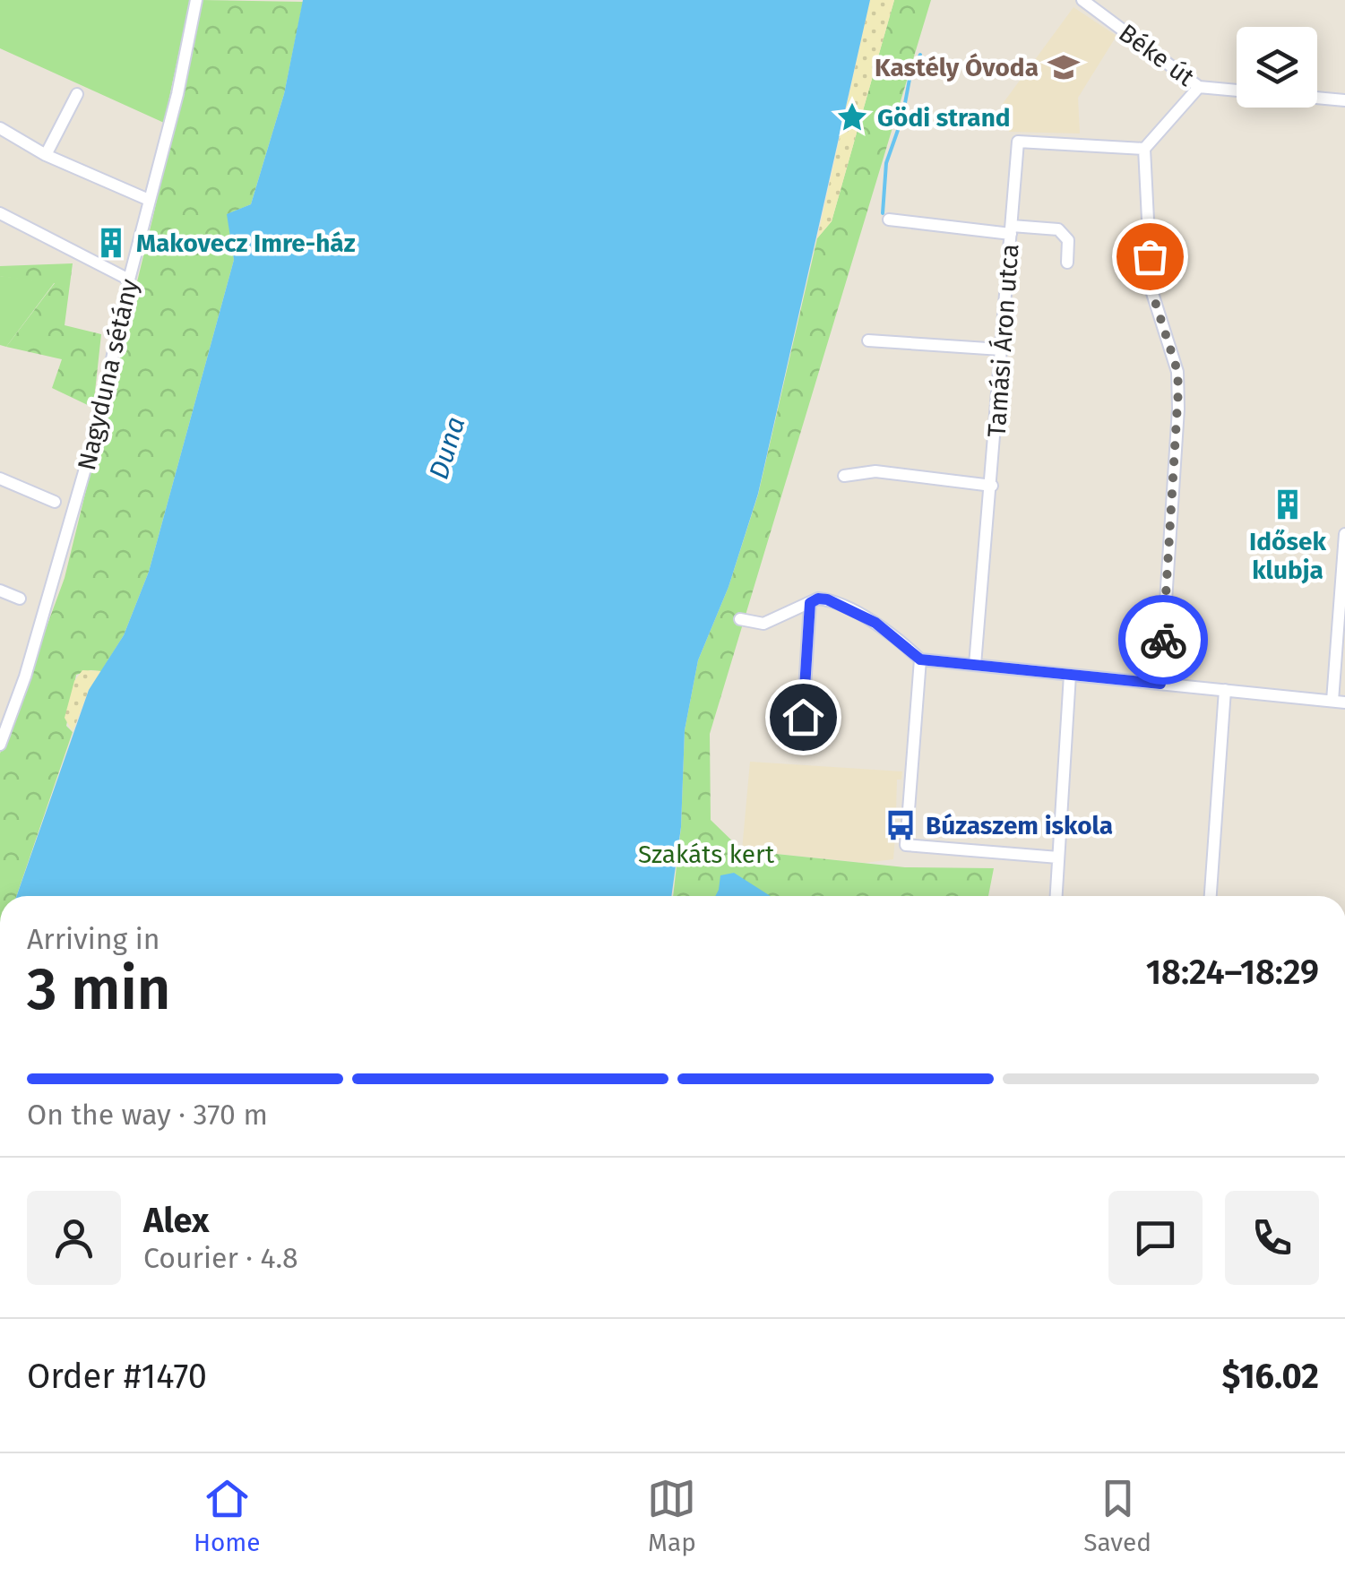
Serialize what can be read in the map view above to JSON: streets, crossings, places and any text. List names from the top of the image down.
{
  "streets": {
    "street": ["Béke út", "Tamási Áron utca", "Nagyduna sétány"]
  },
  "water": ["Duna"],
  "parks": ["Szakáts kert"],
  "places": {
    "school or university": ["Kastély Óvoda"],
    "place": ["Gödi strand"],
    "building": ["Makovecz Imre-ház", "Idősek klubja"],
    "bus stop": ["Búzaszem iskola"]
  },
  "page": {
    "heading": ["3 min", "Arriving in", "18:24–18:29"],
    "panel": [
      "Alex",
      "Courier · 4.8",
      "Order #1470",
      "$16.02"
    ],
    "bar": "On the way · 370 m",
    "tabs": ["Home", "Map", "Saved"]
  }
}
